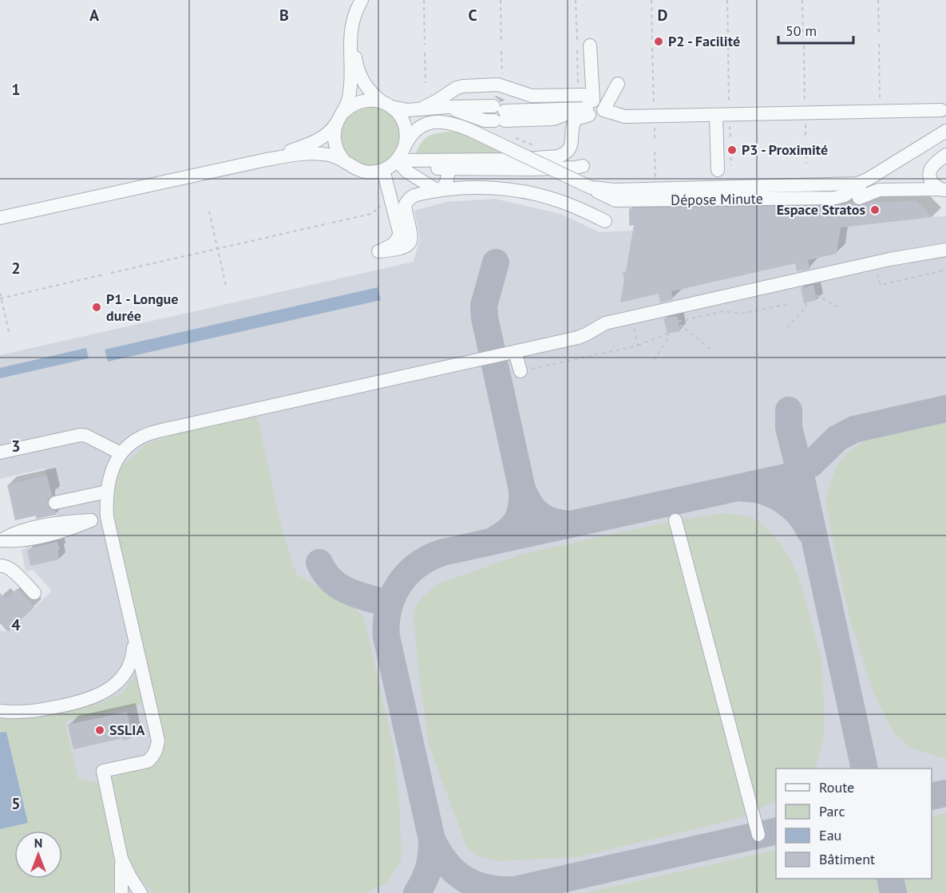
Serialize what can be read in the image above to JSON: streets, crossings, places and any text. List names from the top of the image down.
{
  "places": [
    "P2 - Facilité",
    "P3 - Proximité",
    "Espace Stratos",
    "P1 - Longue durée",
    "SSLIA"
  ],
  "legend": [
    "Route",
    "Parc",
    "Eau",
    "Bâtiment"
  ],
  "scale_bar": "50 m",
  "north": "top",
  "grid": {
    "columns": [
      "A",
      "B",
      "C",
      "D"
    ],
    "rows": [
      "1",
      "2",
      "3",
      "4",
      "5"
    ]
  }
}
